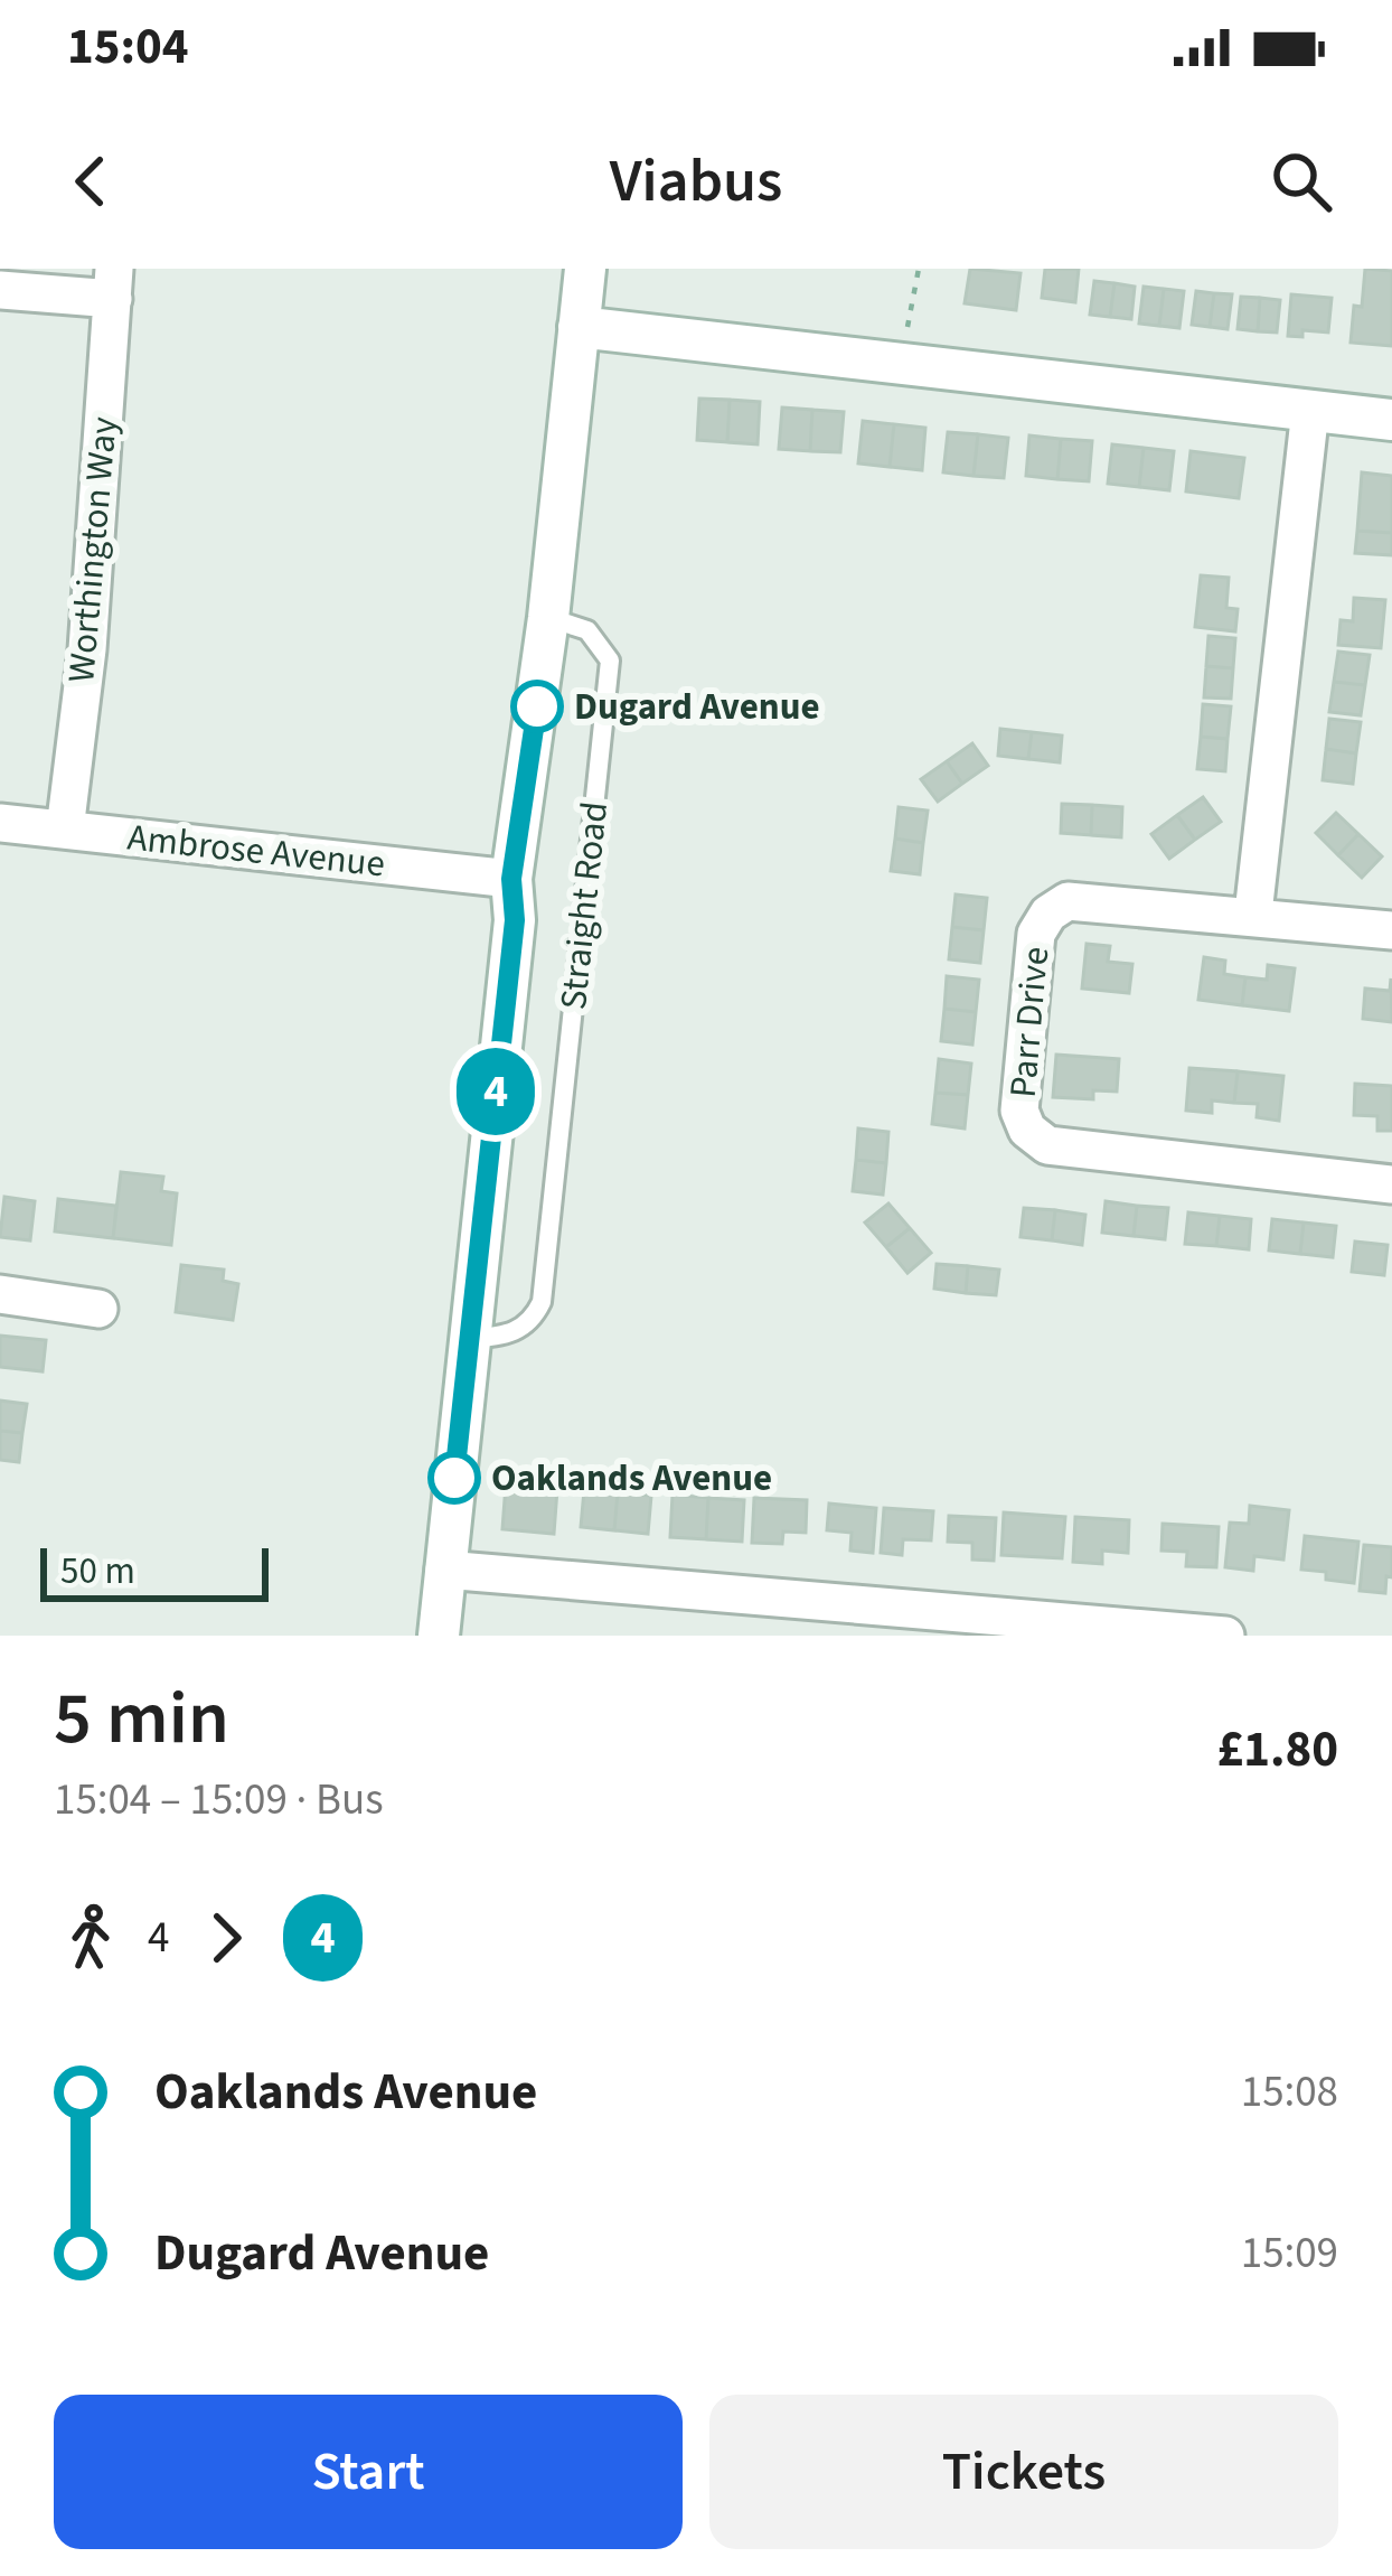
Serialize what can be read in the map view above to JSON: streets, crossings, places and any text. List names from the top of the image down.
{
  "streets": {
    "street": [
      "Worthington Way",
      "Ambrose Avenue",
      "Straight Road",
      "Parr Drive"
    ]
  },
  "crossings": [
    ["Worthington Way", "Ambrose Avenue"],
    ["Ambrose Avenue", "Straight Road"]
  ],
  "places": ["Dugard Avenue", "Oaklands Avenue"],
  "lines": ["bus line 4"],
  "scale_bar": "50 m",
  "page": {
    "status": "15:04",
    "header": "Viabus",
    "on_map": "4",
    "scale": "50 m",
    "heading": ["5 min", "15:04 – 15:09 · Bus", "£1.80"],
    "legs": ["4", "4"],
    "list": [
      {
        "name": "Oaklands Avenue",
        "value": "15:08"
      },
      {
        "name": "Dugard Avenue",
        "value": "15:09"
      }
    ],
    "buttons": ["Start", "Tickets"]
  }
}
